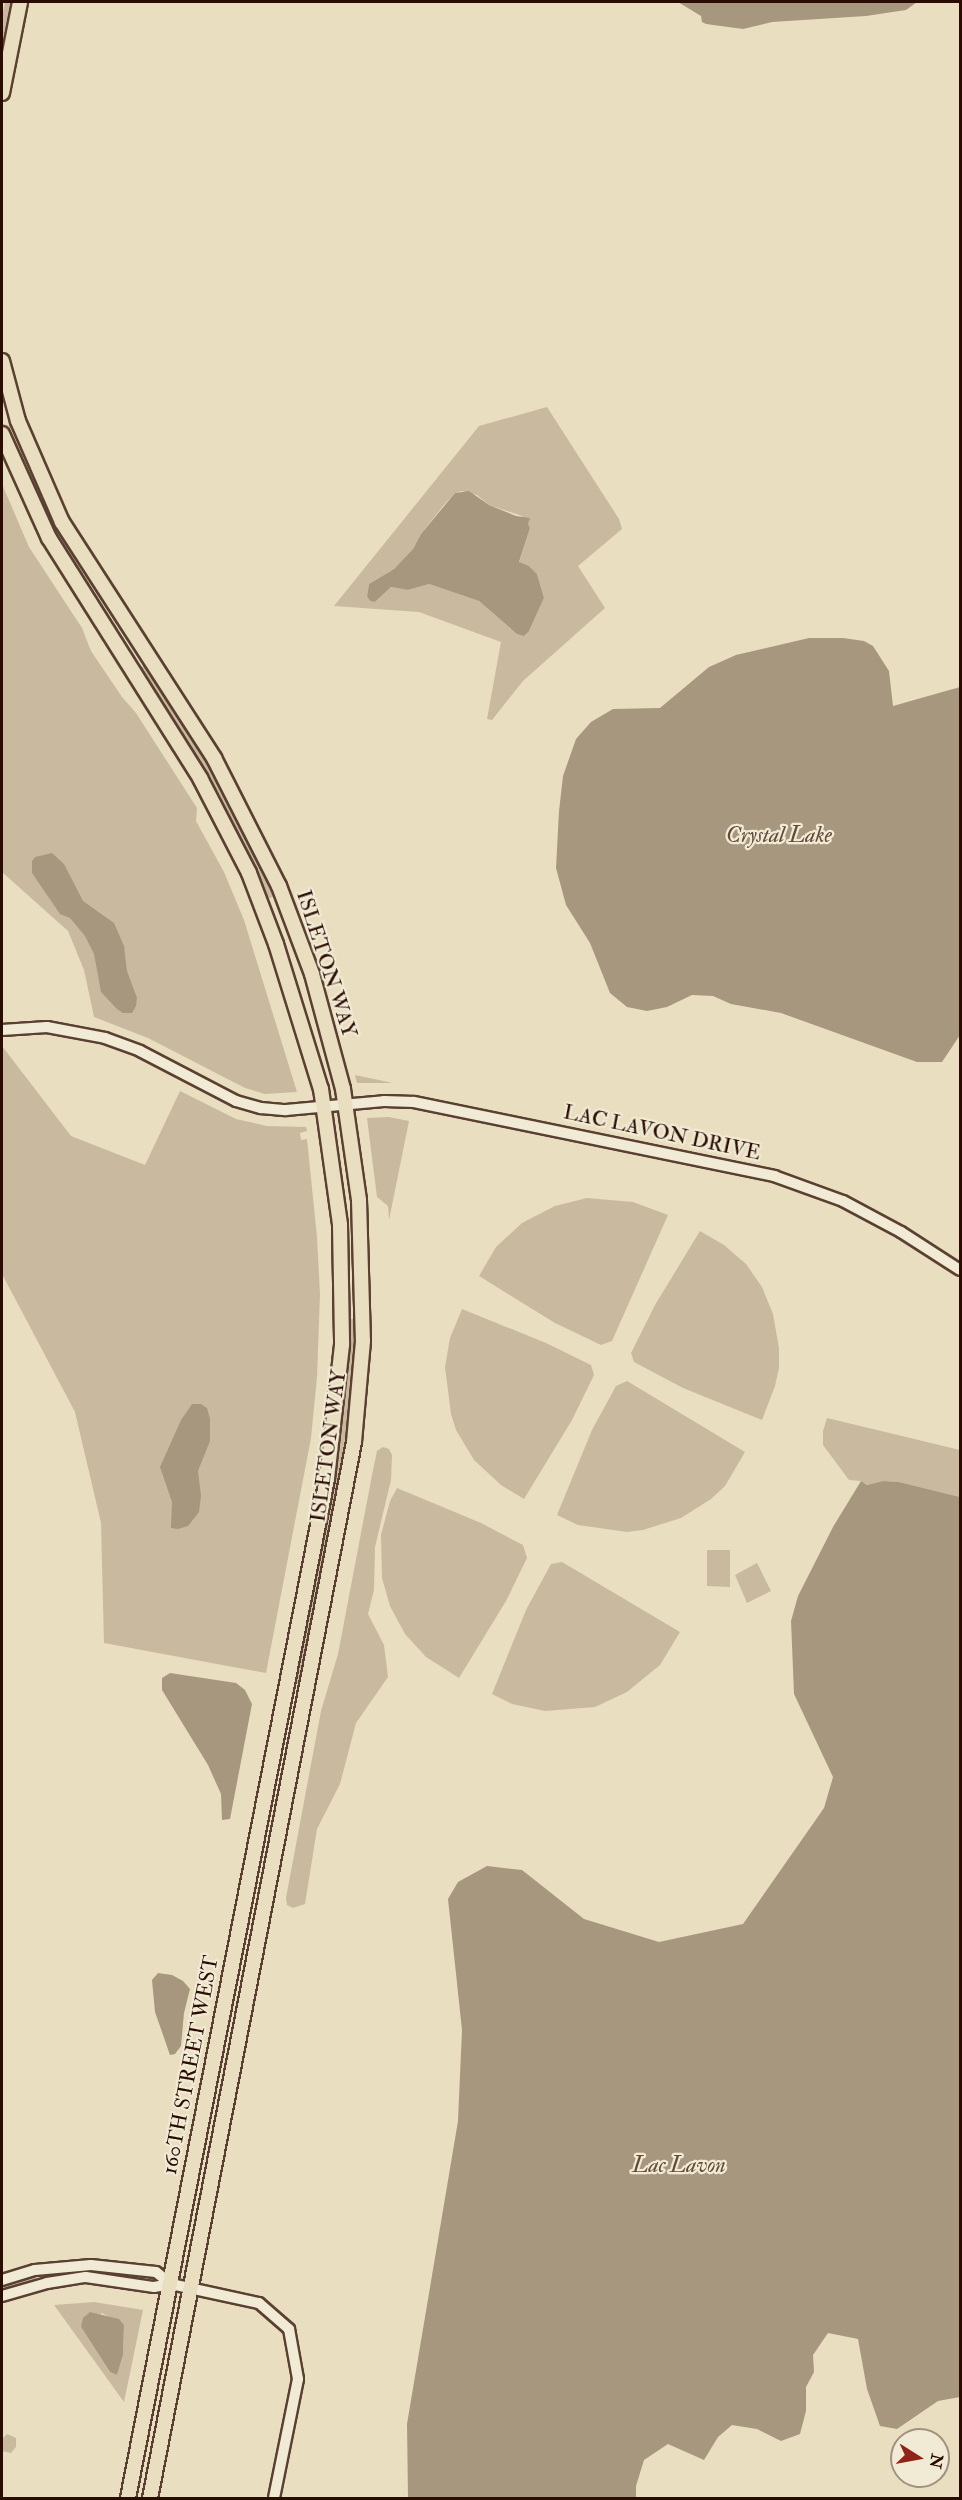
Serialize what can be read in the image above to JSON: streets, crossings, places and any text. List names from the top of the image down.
{
  "streets": {
    "main road": ["ISLETON WAY", "160TH STREET WEST"],
    "street": ["LAC LAVON DRIVE"]
  },
  "crossings": [
    ["ISLETON WAY", "LAC LAVON DRIVE"],
    ["ISLETON WAY", "160TH STREET WEST"]
  ],
  "water": ["Crystal Lake", "Lac Lavon"],
  "north": "right"
}
